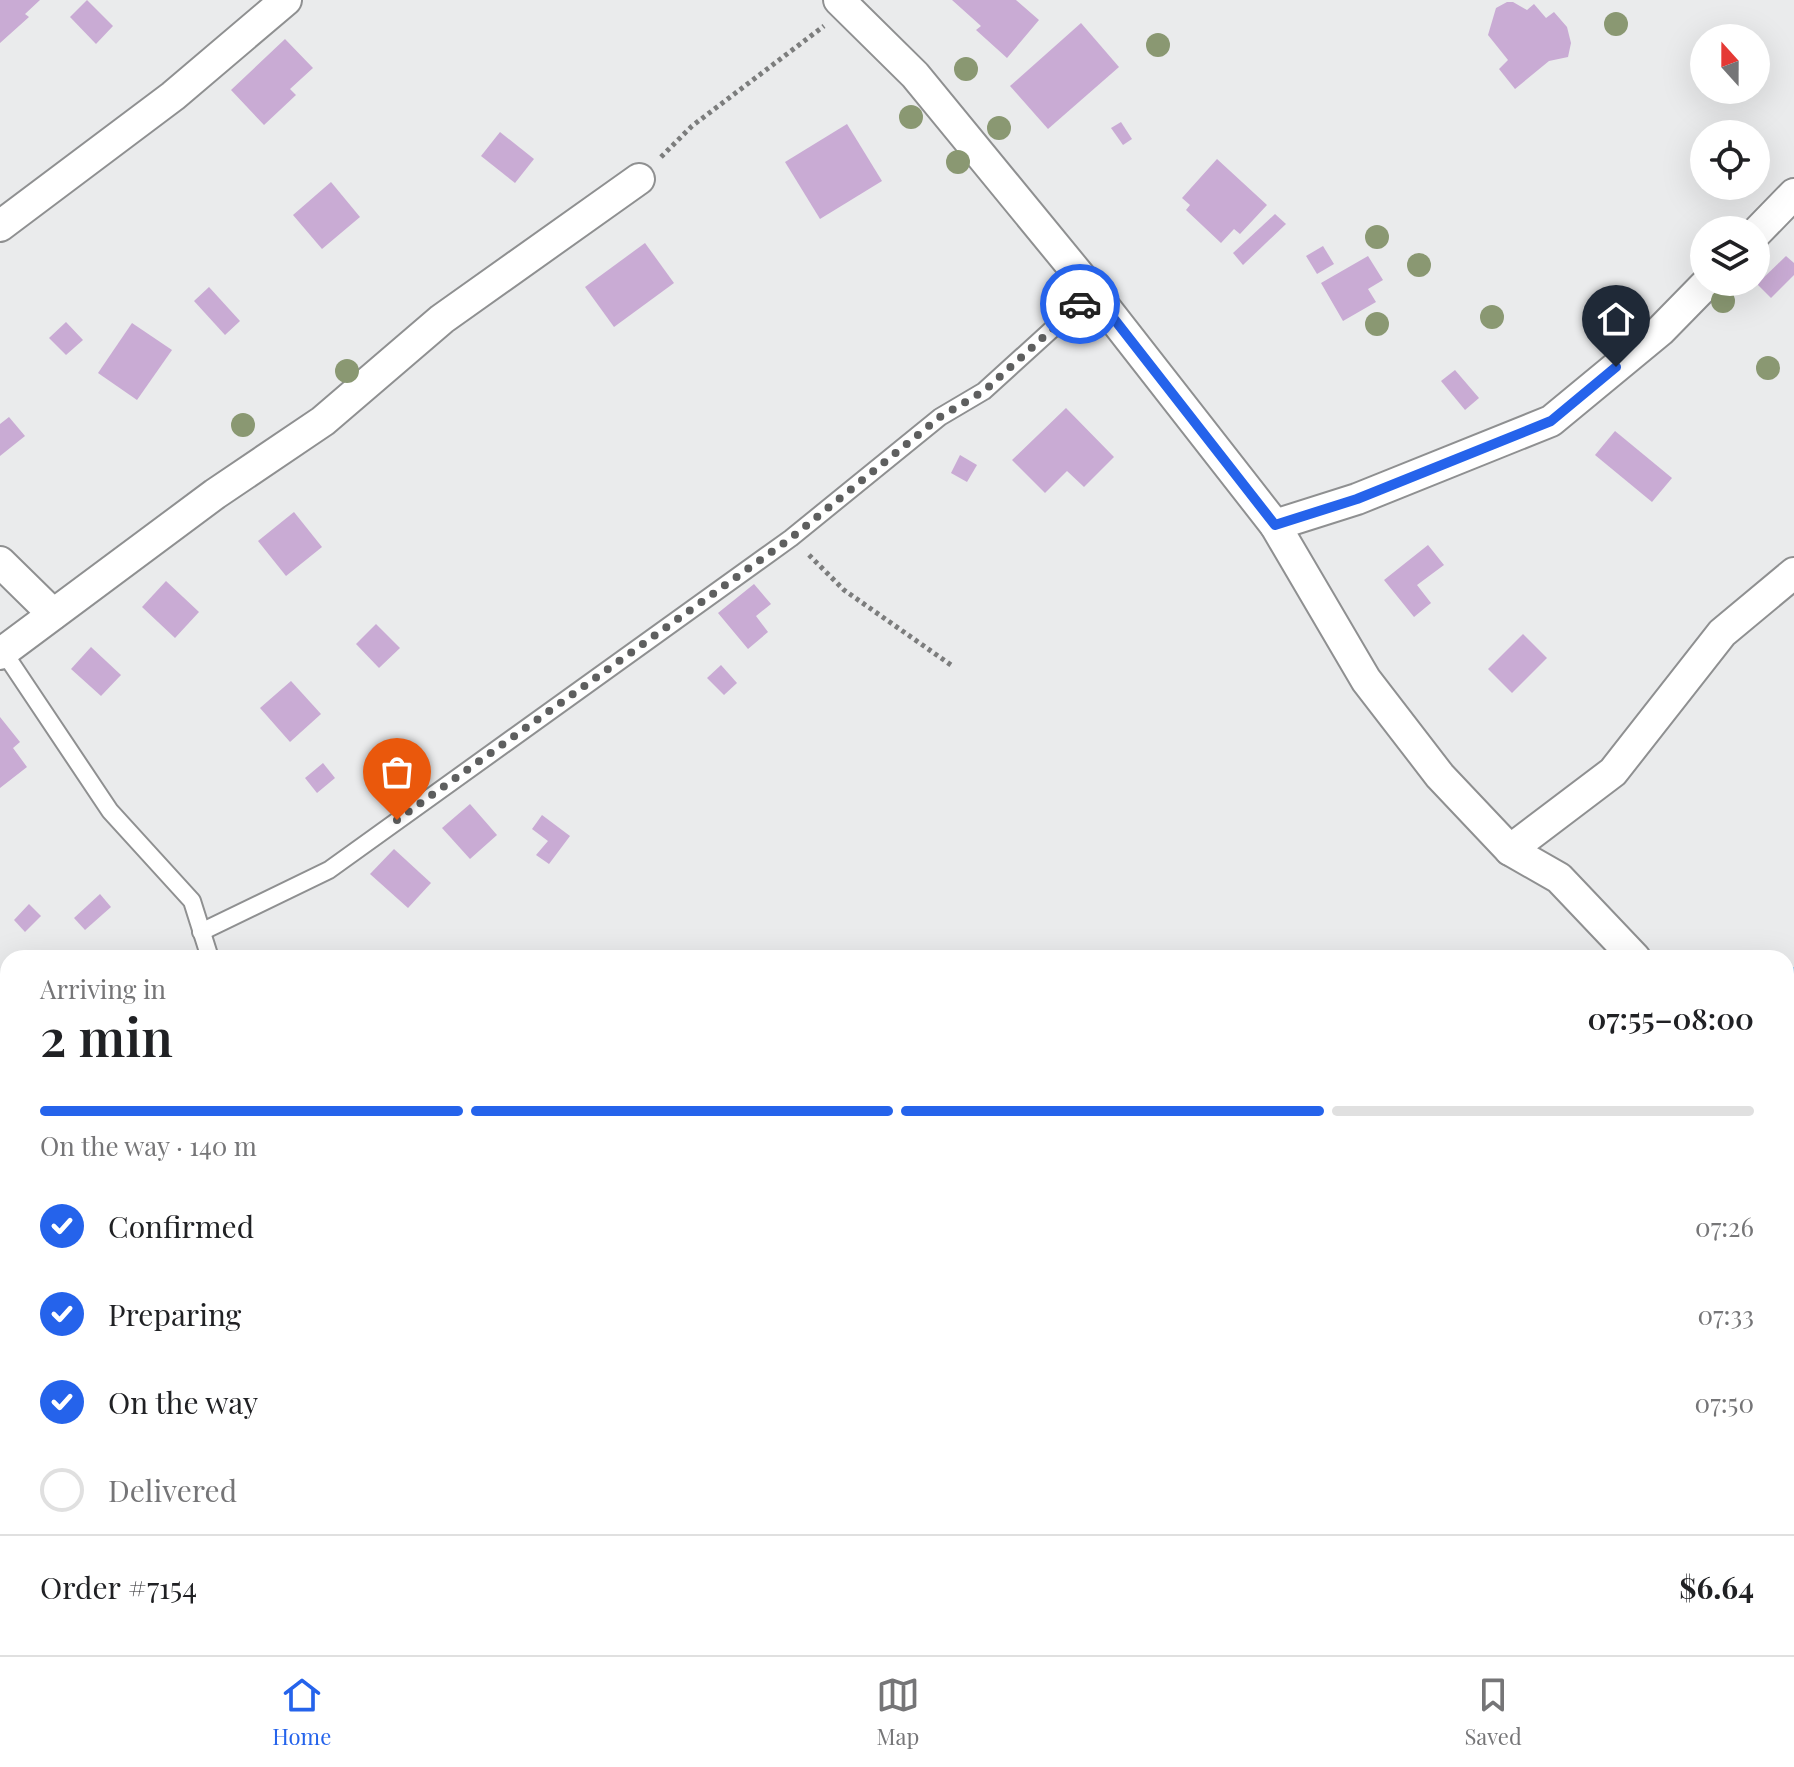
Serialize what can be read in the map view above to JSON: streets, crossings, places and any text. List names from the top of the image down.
{
  "north": "top",
  "page": {
    "heading": ["2 min", "Arriving in", "07:55–08:00"],
    "panel": ["Order #7154", "$6.64"],
    "bar": "On the way · 140 m",
    "list": [
      ["Confirmed", "07:26"],
      ["Preparing", "07:33"],
      ["On the way", "07:50"],
      "Delivered"
    ],
    "tabs": ["Home", "Map", "Saved"]
  }
}
